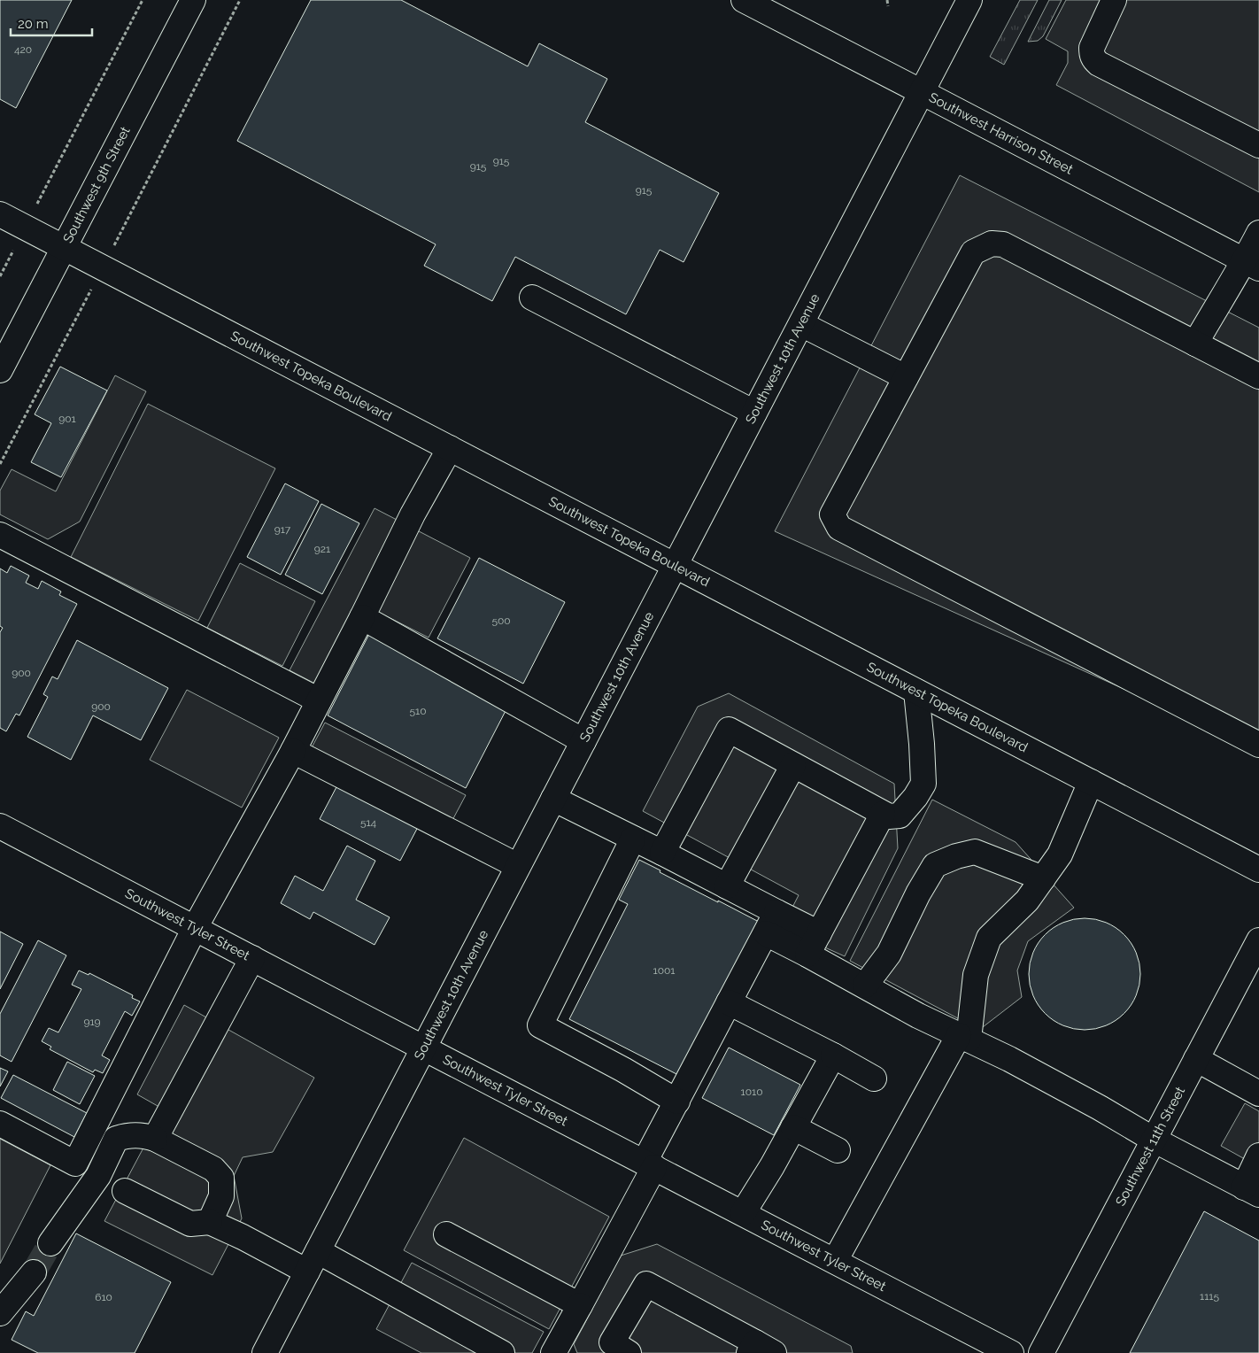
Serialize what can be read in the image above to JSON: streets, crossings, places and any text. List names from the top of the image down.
{
  "streets": {
    "main road": [
      "Southwest Harrison Street",
      "Southwest 9th Street",
      "Southwest 10th Avenue",
      "Southwest Topeka Boulevard",
      "Southwest Tyler Street",
      "Southwest 11th Street"
    ]
  },
  "crossings": [
    ["Southwest Harrison Street", "Southwest 10th Avenue"],
    ["Southwest 9th Street", "Southwest Topeka Boulevard"],
    ["Southwest 10th Avenue", "Southwest Topeka Boulevard"],
    ["Southwest 10th Avenue", "Southwest Tyler Street"]
  ],
  "house_numbers": [
    "420",
    "915",
    "915",
    "915",
    "901",
    "917",
    "921",
    "500",
    "900",
    "900",
    "510",
    "514",
    "1001",
    "919",
    "1010",
    "1115",
    "610"
  ],
  "scale_bar": "20 m"
}
